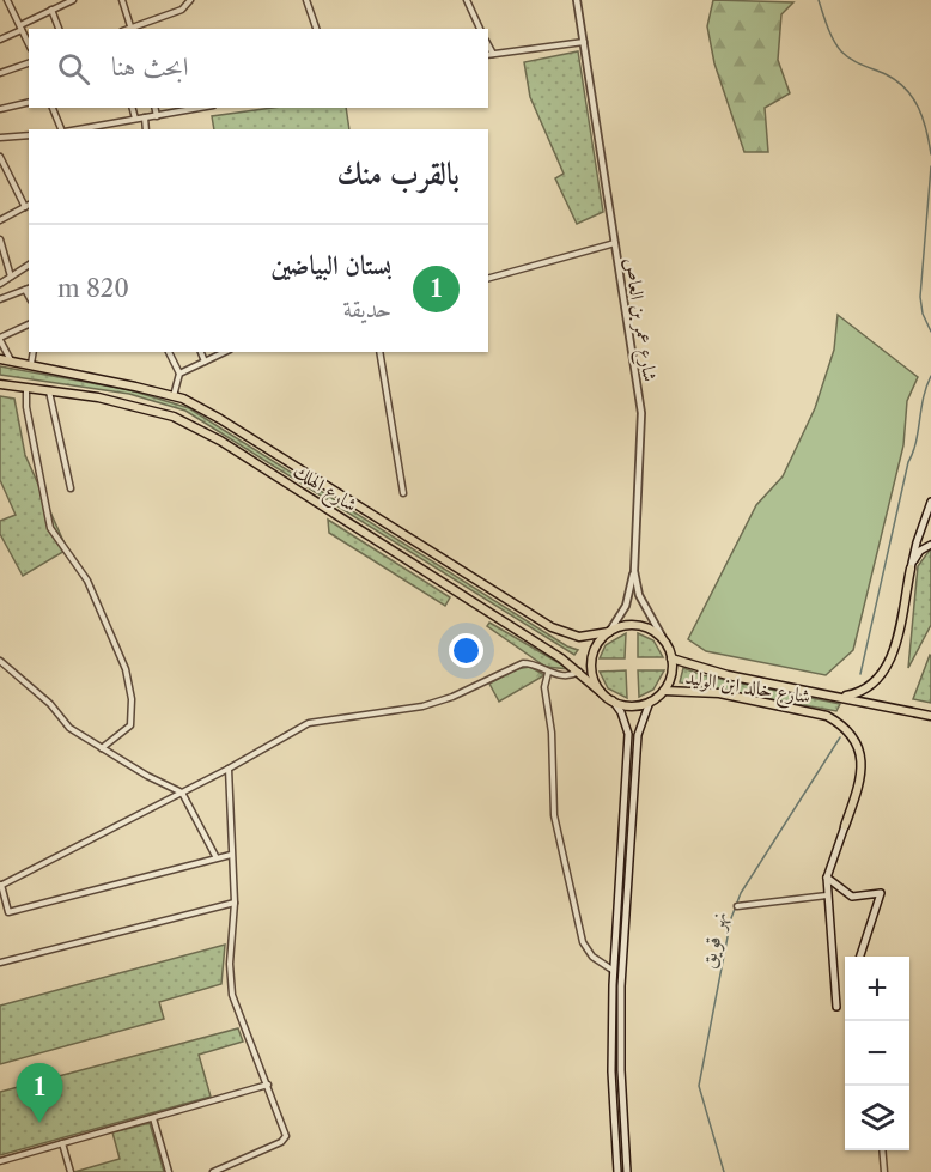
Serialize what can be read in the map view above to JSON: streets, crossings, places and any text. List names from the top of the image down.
{
  "streets": {
    "highway": ["شارع الهلك", "شارع خالد ابن الوليد"],
    "street": ["شارع عمر بن العاص"]
  },
  "crossings": [
    ["شارع عمر بن العاص", "شارع الهلك"],
    ["شارع عمر بن العاص", "شارع خالد ابن الوليد"],
    ["شارع الهلك", "شارع خالد ابن الوليد"]
  ],
  "water": ["نهر قويق"],
  "page": {
    "search": "ابحث هنا",
    "heading": "بالقرب منك",
    "list": [
      {
        "mark": "1",
        "name": "بستان البياضين",
        "note": "حديقة",
        "value": "820 m"
      }
    ],
    "map_buttons": ["+", "−"],
    "pins": "1"
  }
}
